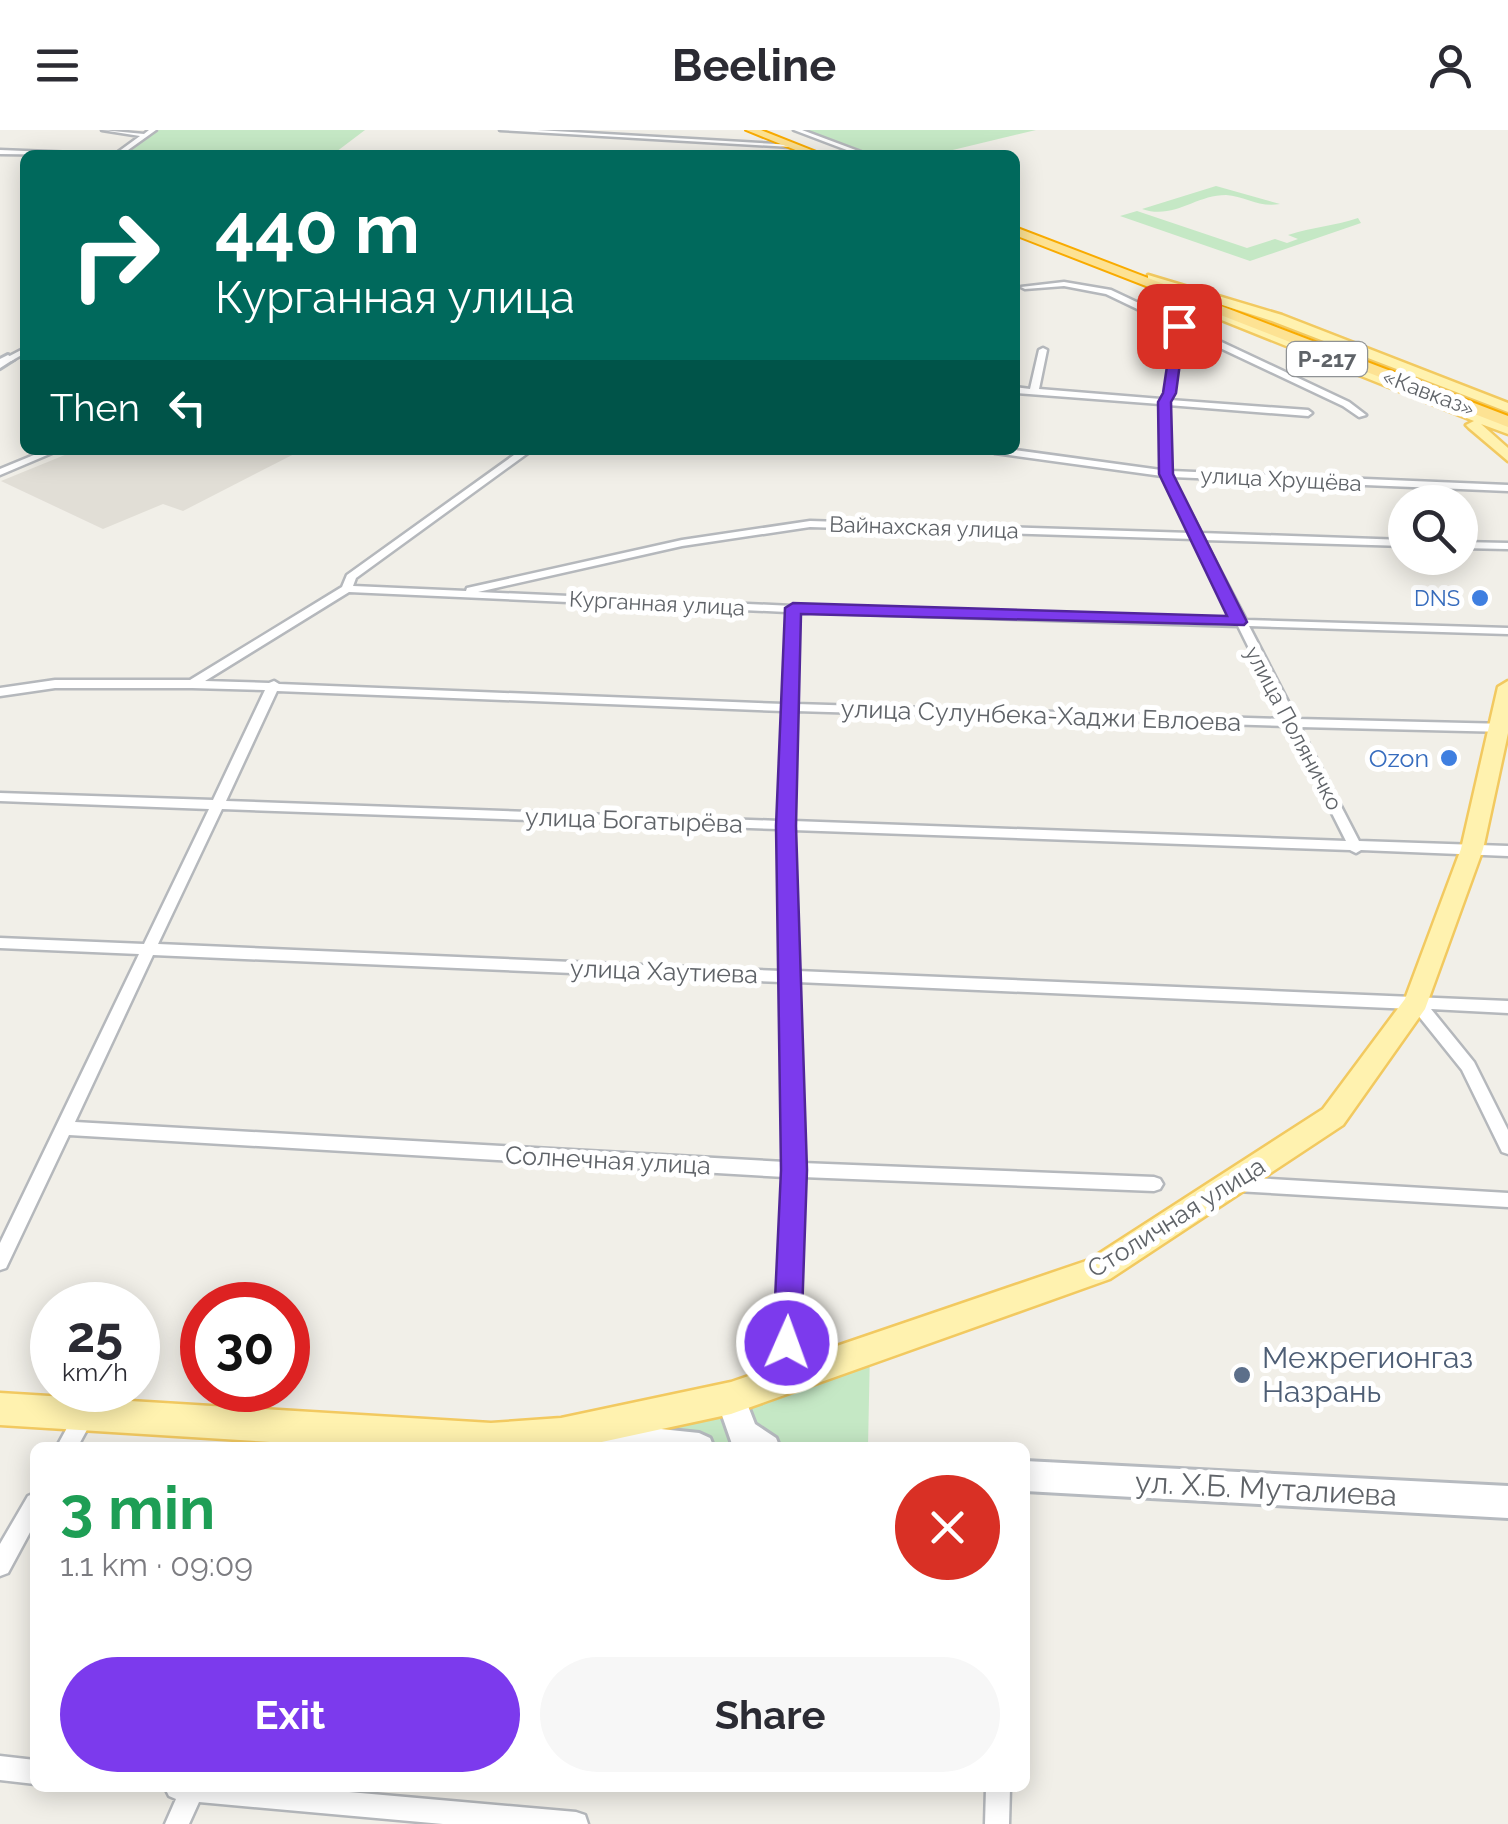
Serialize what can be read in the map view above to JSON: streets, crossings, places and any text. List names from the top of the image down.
{
  "streets": {
    "highway": ["Р-217", "«Кавказ»"],
    "main road": ["Столичная улица"],
    "street": [
      "улица Хрущёва",
      "Вайнахская улица",
      "Курганная улица",
      "улица Сулунбека-Хаджи Евлоева",
      "улица Поляничко",
      "улица Богатырёва",
      "улица Хаутиева",
      "Солнечная улица",
      "ул. Х.Б. Муталиева"
    ]
  },
  "crossings": [
    ["Р-217", "«Кавказ»"],
    ["улица Хрущёва", "улица Поляничко"],
    ["Вайнахская улица", "Курганная улица"],
    ["Вайнахская улица", "улица Поляничко"],
    ["Курганная улица", "улица Поляничко"],
    ["улица Сулунбека-Хаджи Евлоева", "улица Поляничко"],
    ["улица Сулунбека-Хаджи Евлоева", "Столичная улица"],
    ["улица Поляничко", "улица Богатырёва"],
    ["улица Богатырёва", "Столичная улица"],
    ["улица Хаутиева", "Столичная улица"]
  ],
  "places": ["DNS", "Ozon", "Межрегионгаз Назрань"],
  "page": {
    "header": "Beeline",
    "turn": ["440 m", "Курганная улица"],
    "then": "Then",
    "speed": "25 km/h",
    "limit": "30",
    "heading": ["3 min", "1.1 km · 09:09"],
    "buttons": ["Exit", "Share"]
  }
}
